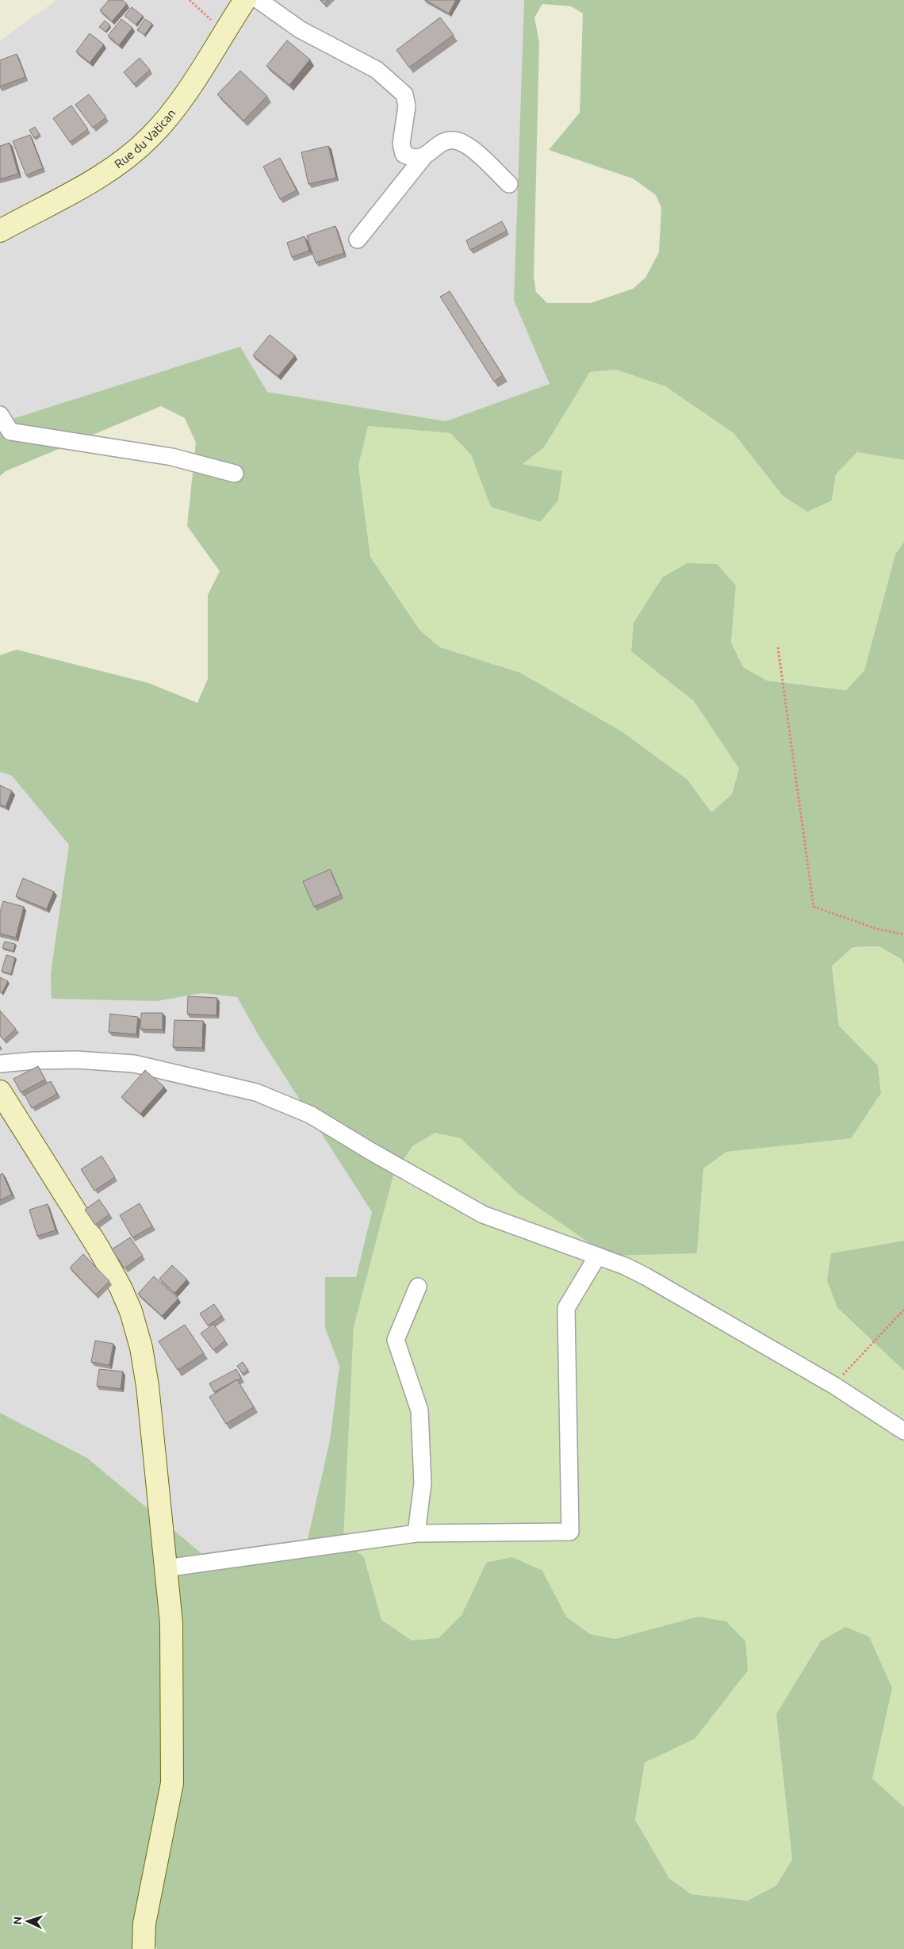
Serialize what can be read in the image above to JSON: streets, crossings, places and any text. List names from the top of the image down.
{
  "streets": {
    "street": ["Rue du Vatican"]
  },
  "north": "left"
}
